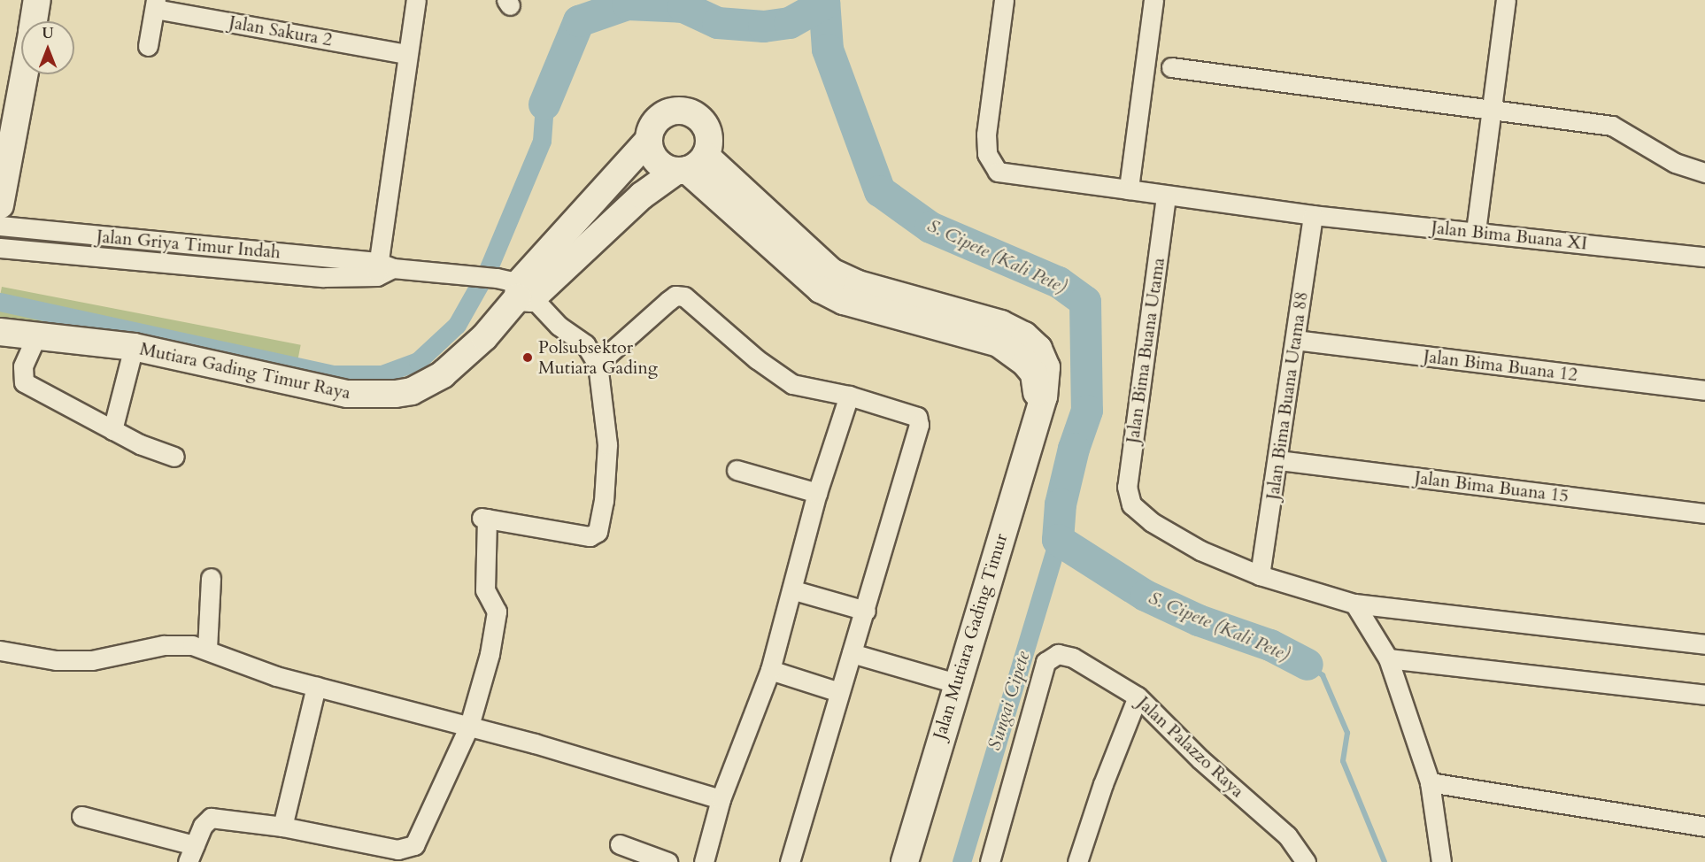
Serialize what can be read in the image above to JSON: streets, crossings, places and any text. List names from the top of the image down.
{
  "streets": {
    "main road": ["Mutiara Gading Timur Raya", "Jalan Mutiara Gading Timur"],
    "street": [
      "Jalan Sakura 2",
      "Jalan Bima Buana XI",
      "Jalan Griya Timur Indah",
      "Jalan Bima Buana Utama",
      "Jalan Bima Buana 12",
      "Jalan Bima Buana Utama 88",
      "Jalan Bima Buana 15",
      "Jalan Palazzo Raya"
    ]
  },
  "crossings": [
    ["Jalan Bima Buana XI", "Jalan Bima Buana Utama 88"],
    ["Jalan Griya Timur Indah", "Mutiara Gading Timur Raya"],
    ["Jalan Bima Buana Utama", "Jalan Bima Buana Utama 88"],
    ["Jalan Bima Buana 12", "Jalan Bima Buana Utama 88"],
    ["Jalan Bima Buana Utama 88", "Jalan Bima Buana 15"]
  ],
  "water": ["S. Cipete (Kali Pete)", "Sungai Cipete"],
  "places": ["Polsubsektor Mutiara Gading"],
  "north": "top"
}
